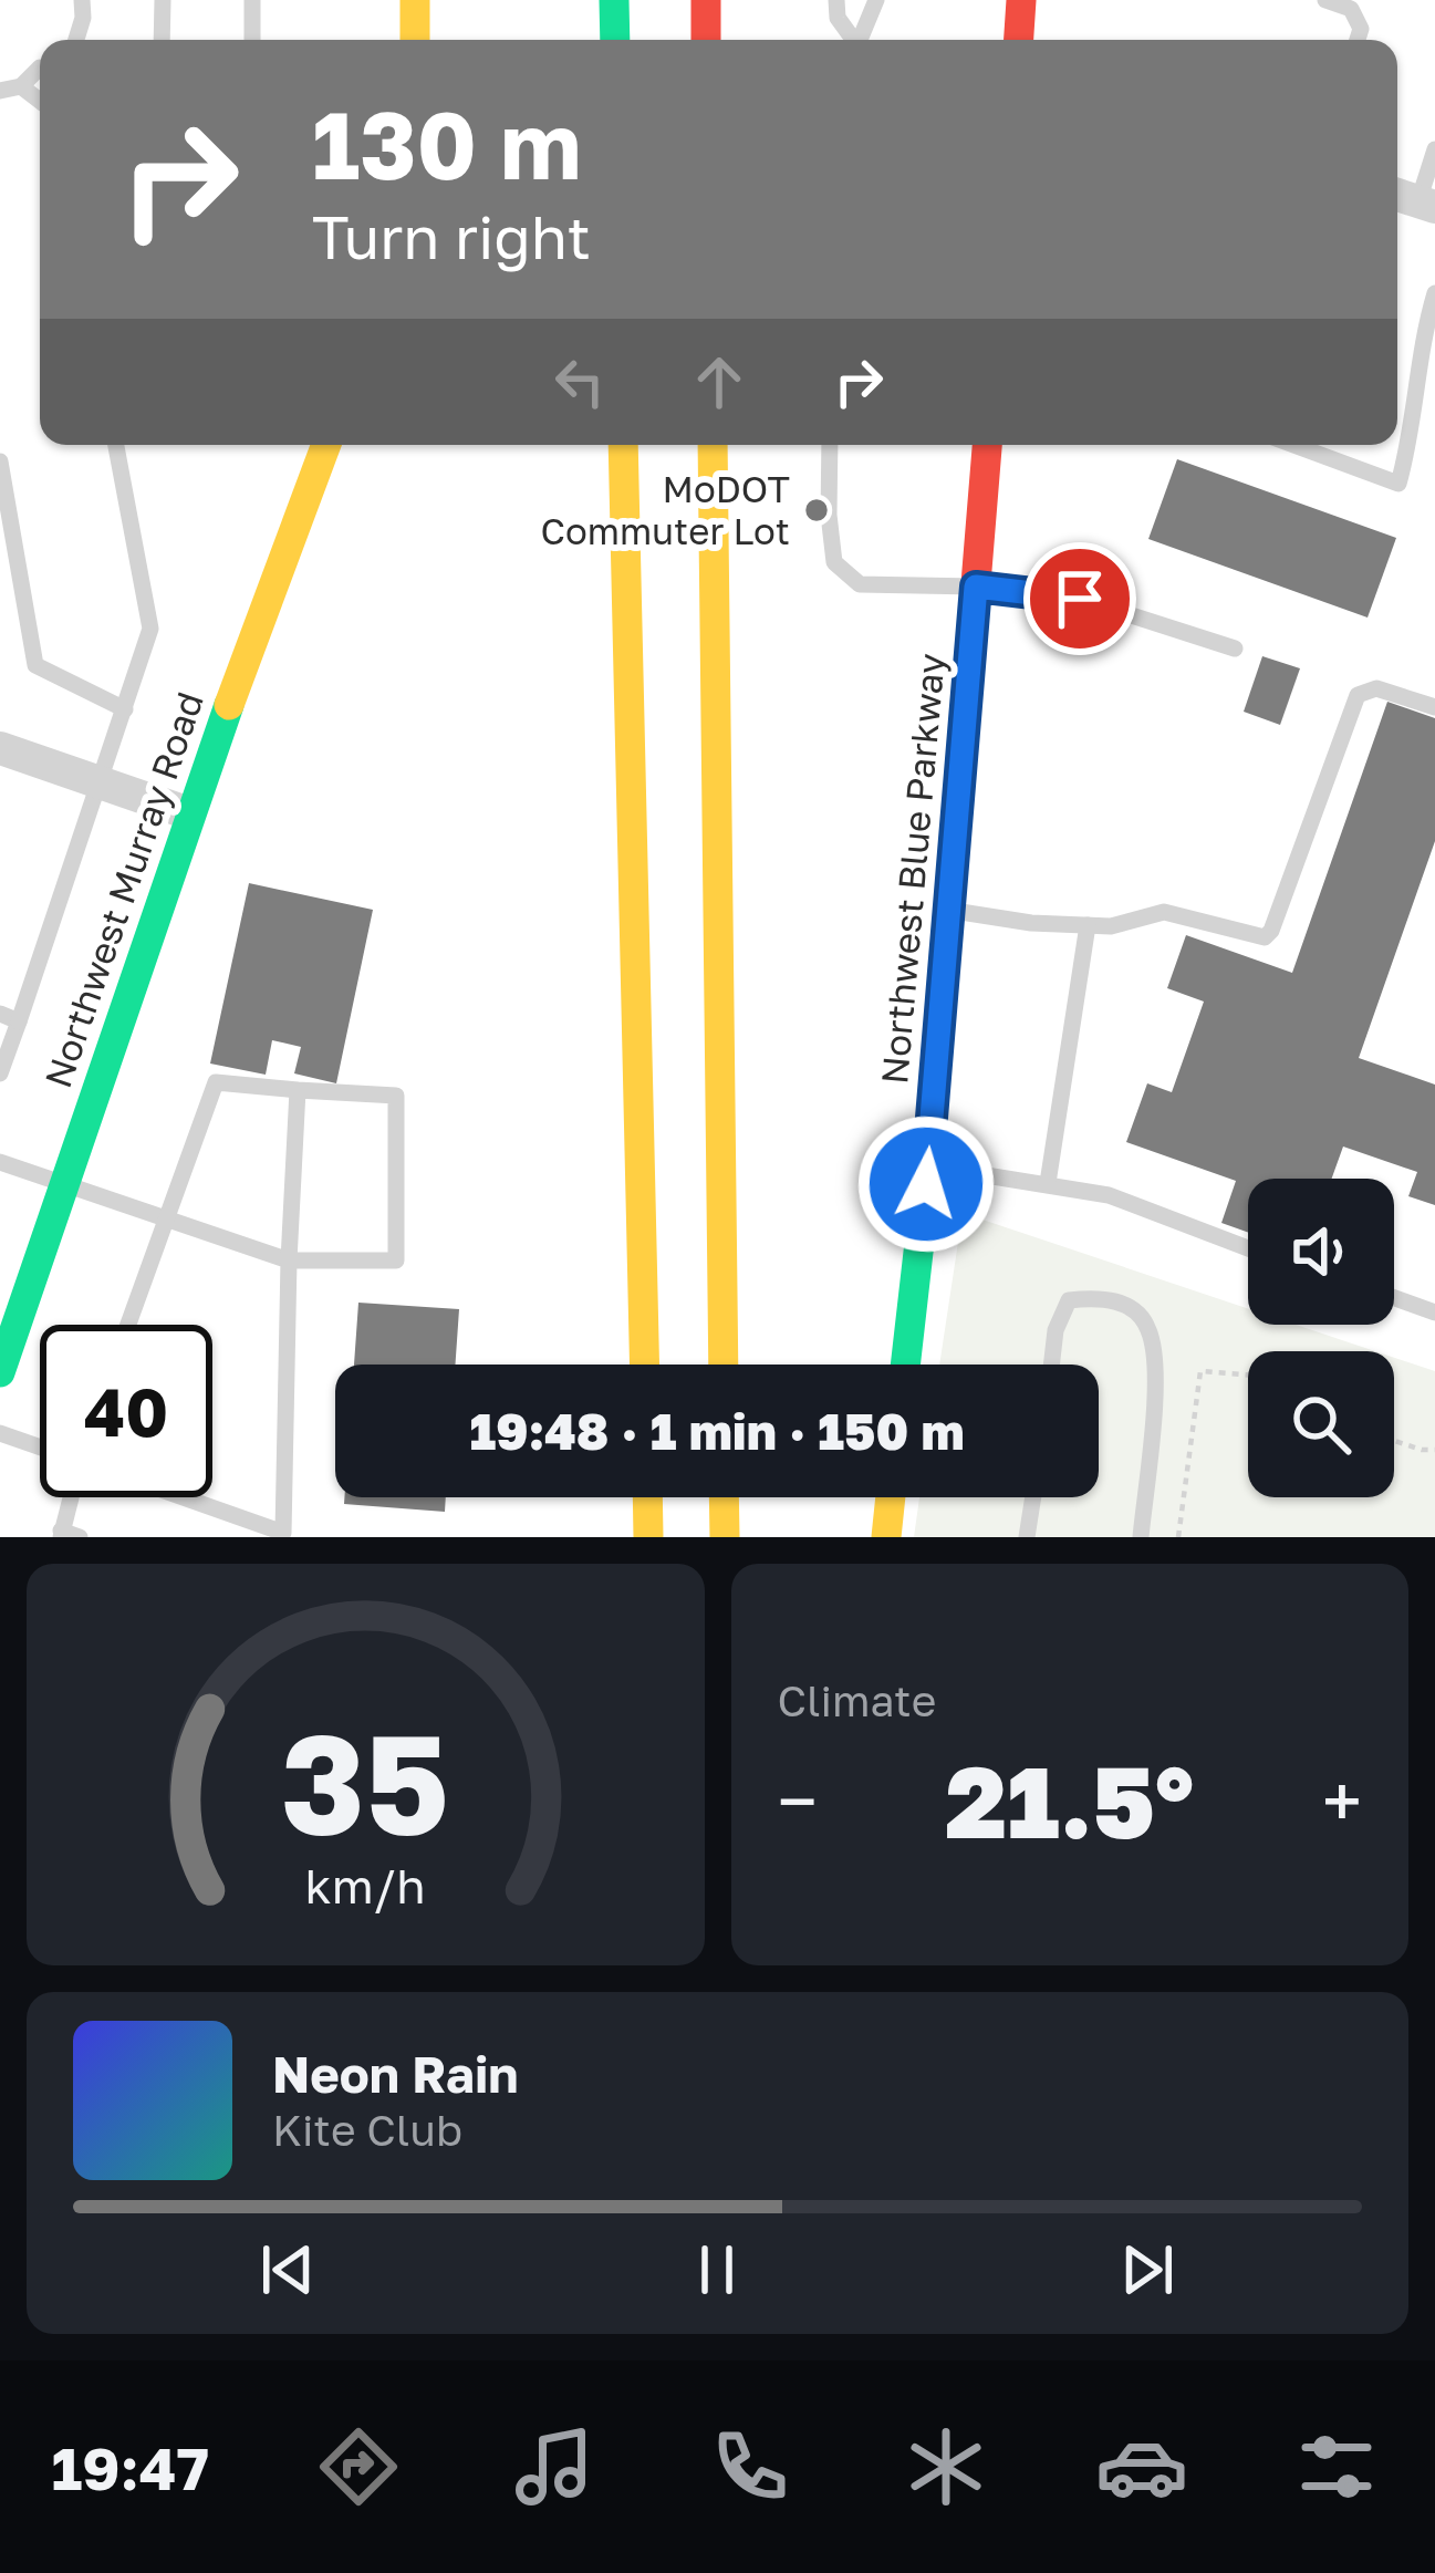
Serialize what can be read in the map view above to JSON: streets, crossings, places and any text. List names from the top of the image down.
{
  "streets": {
    "main road": ["Northwest Blue Parkway", "Northwest Murray Road"]
  },
  "places": ["MoDOT Commuter Lot"],
  "page": {
    "turn": ["130 m", "Turn right"],
    "limit": "40",
    "trip": "19:48 · 1 min · 150 m",
    "tile": "Climate",
    "heat": ["−", "21.5°", "+"],
    "song": ["Neon Rain", "Kite Club"],
    "tabs": "19:47",
    "gauge": ["35", "km/h"]
  }
}
